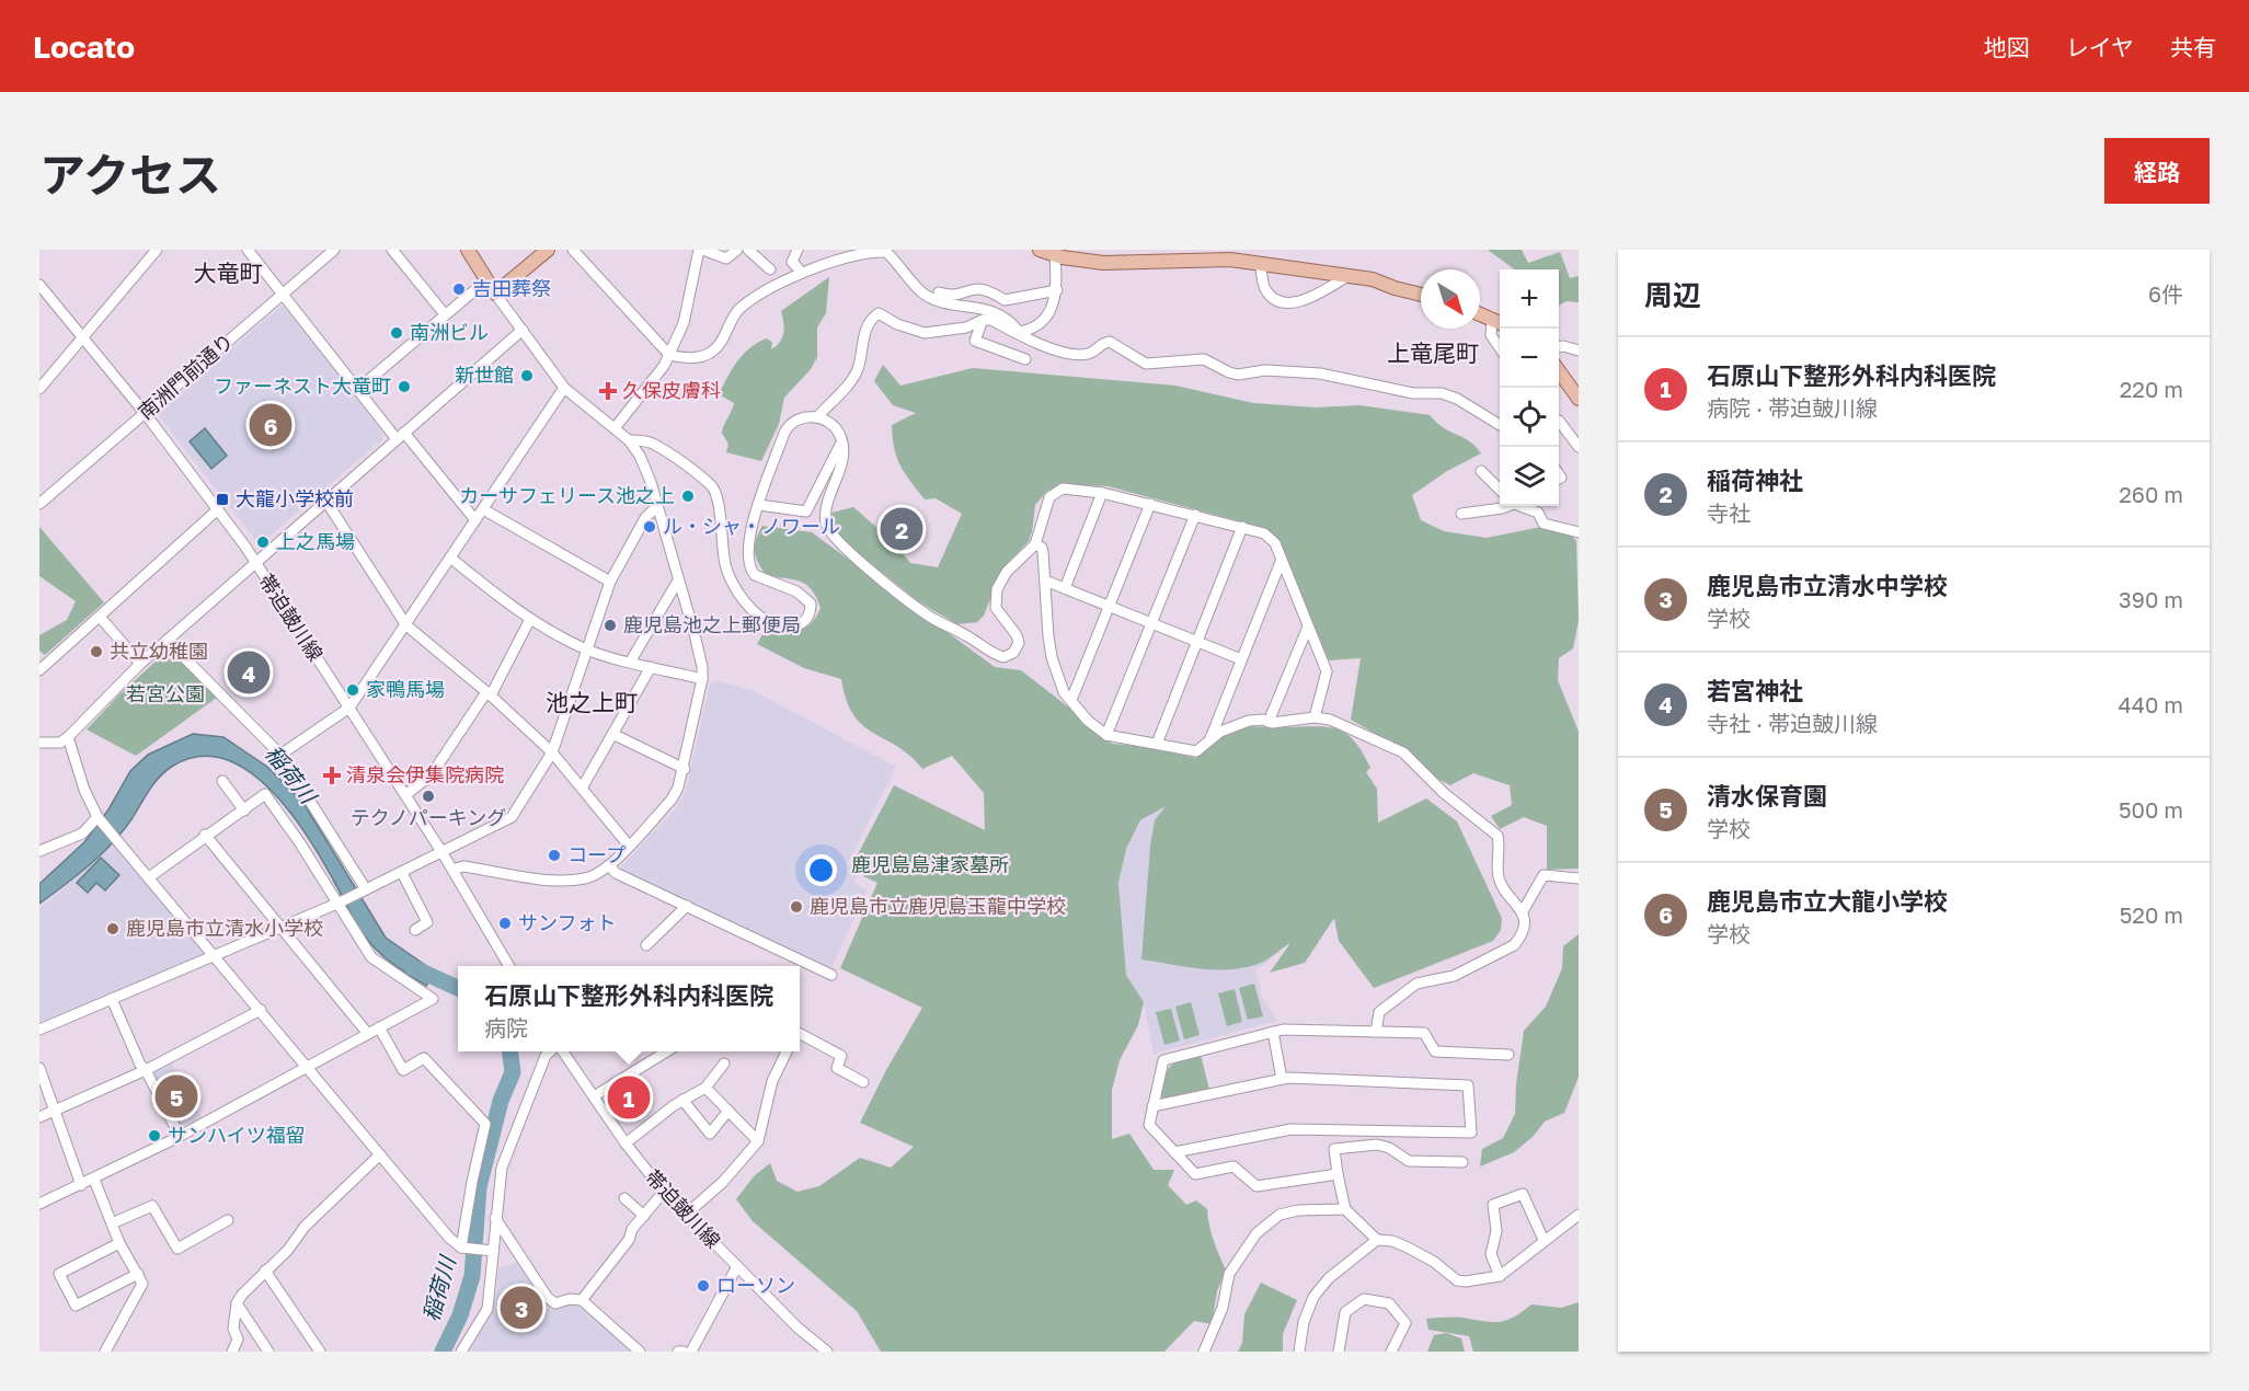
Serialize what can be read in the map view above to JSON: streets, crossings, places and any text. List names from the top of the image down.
{
  "streets": {
    "street": ["南洲門前通り", "帯迫皷川線"]
  },
  "crossings": [
    ["南洲門前通り", "帯迫皷川線"]
  ],
  "districts": ["大竜町", "上竜尾町", "池之上町"],
  "water": ["稲荷川"],
  "parks": ["若宮公園", "鹿児島島津家墓所"],
  "places": {
    "other": [
      "吉田葬祭",
      "南洲ビル",
      "新世館",
      "ファーネスト大竜町",
      "カーサフェリース池之上",
      "ル・シャ・ノワール",
      "上之馬場",
      "鹿児島池之上郵便局",
      "共立幼稚園",
      "家鴨馬場",
      "テクノパーキング",
      "コープ",
      "鹿児島市立鹿児島玉龍中学校",
      "サンフォト",
      "鹿児島市立清水小学校",
      "サンハイツ福留",
      "ローソン"
    ],
    "health": ["久保皮膚科", "清泉会伊集院病院"],
    "transit": ["大龍小学校前"]
  },
  "north": "bottom right",
  "page": {
    "header": "Locato",
    "nav": ["地図", "レイヤ", "共有"],
    "title": "アクセス",
    "buttons": "経路",
    "heading": ["周辺", "6件"],
    "map_buttons": ["+", "−"],
    "list": [
      {
        "mark": "1",
        "name": "石原山下整形外科内科医院",
        "note": "病院 · 帯迫皷川線",
        "value": "220 m"
      },
      {
        "mark": "2",
        "name": "稲荷神社",
        "note": "寺社",
        "value": "260 m"
      },
      {
        "mark": "3",
        "name": "鹿児島市立清水中学校",
        "note": "学校",
        "value": "390 m"
      },
      {
        "mark": "4",
        "name": "若宮神社",
        "note": "寺社 · 帯迫皷川線",
        "value": "440 m"
      },
      {
        "mark": "5",
        "name": "清水保育園",
        "note": "学校",
        "value": "500 m"
      },
      {
        "mark": "6",
        "name": "鹿児島市立大龍小学校",
        "note": "学校",
        "value": "520 m"
      }
    ],
    "pins": [
      "6",
      "2",
      "4",
      "5",
      "1",
      "3"
    ],
    "popup": ["石原山下整形外科内科医院", "病院"]
  }
}
